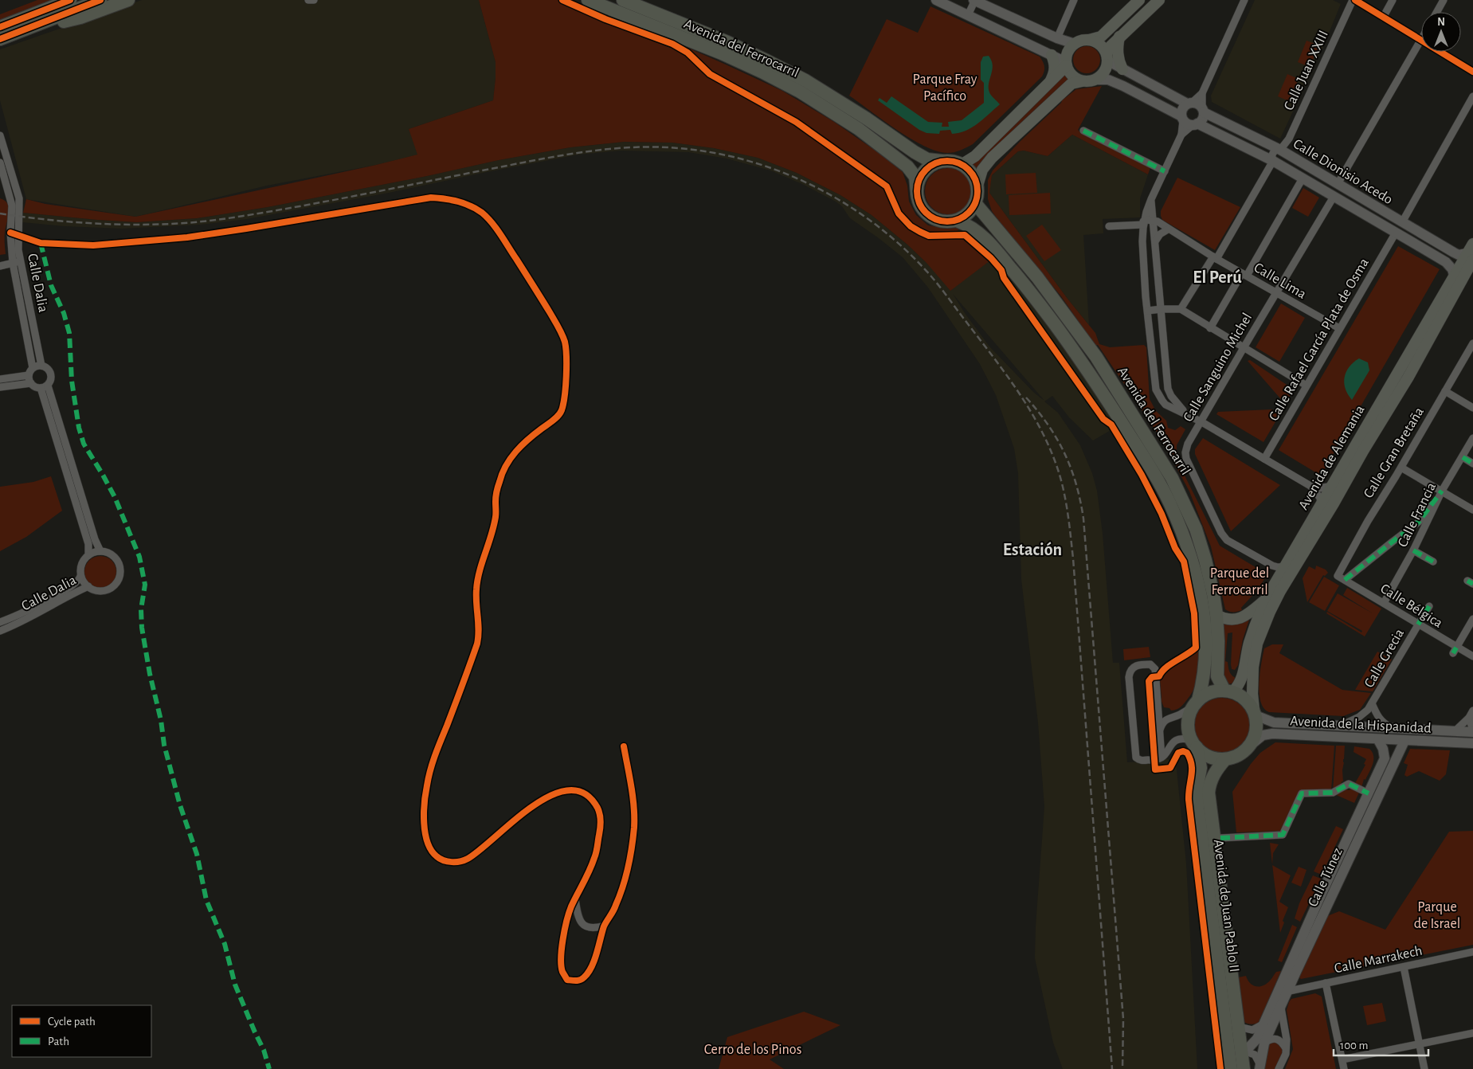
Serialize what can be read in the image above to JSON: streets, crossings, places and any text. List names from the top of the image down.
{
  "streets": {
    "highway": ["Avenida del Ferrocarril", "Avenida de Juan Pablo II"],
    "main road": [
      "Calle Dionisio Acedo",
      "Avenida de Alemania",
      "Avenida de la Hispanidad",
      "Calle Túnez"
    ],
    "street": [
      "Calle Juan XXIII",
      "Calle Lima",
      "Calle Dalia",
      "Calle Rafael García Plata de Osma",
      "Calle Sanguino Michel",
      "Calle Gran Bretaña",
      "Calle Francia",
      "Calle Bélgica",
      "Calle Grecia",
      "Calle Marrakech"
    ]
  },
  "crossings": [
    ["Avenida del Ferrocarril", "Avenida de Alemania"],
    ["Avenida del Ferrocarril", "Avenida de la Hispanidad"],
    ["Avenida del Ferrocarril", "Avenida de Juan Pablo II"],
    ["Calle Juan XXIII", "Calle Dionisio Acedo"],
    ["Calle Juan XXIII", "Calle Lima"],
    ["Calle Dionisio Acedo", "Calle Rafael García Plata de Osma"],
    ["Calle Dionisio Acedo", "Calle Sanguino Michel"],
    ["Calle Dionisio Acedo", "Avenida de Alemania"],
    ["Calle Lima", "Calle Rafael García Plata de Osma"],
    ["Calle Lima", "Calle Sanguino Michel"],
    ["Calle Sanguino Michel", "Avenida de Alemania"],
    ["Calle Gran Bretaña", "Calle Bélgica"],
    ["Avenida de Alemania", "Avenida de la Hispanidad"],
    ["Avenida de Alemania", "Avenida de Juan Pablo II"],
    ["Calle Francia", "Calle Bélgica"],
    ["Calle Bélgica", "Calle Grecia"],
    ["Calle Grecia", "Avenida de la Hispanidad"],
    ["Avenida de la Hispanidad", "Calle Túnez"],
    ["Avenida de la Hispanidad", "Avenida de Juan Pablo II"],
    ["Calle Túnez", "Avenida de Juan Pablo II"],
    ["Calle Túnez", "Calle Marrakech"]
  ],
  "districts": ["El Perú", "Estación"],
  "parks": [
    "Parque Fray Pacífico",
    "Parque del Ferrocarril",
    "Parque de Israel",
    "Cerro de los Pinos"
  ],
  "legend": ["Cycle path", "Path"],
  "scale_bar": "100 m",
  "north": "top"
}
